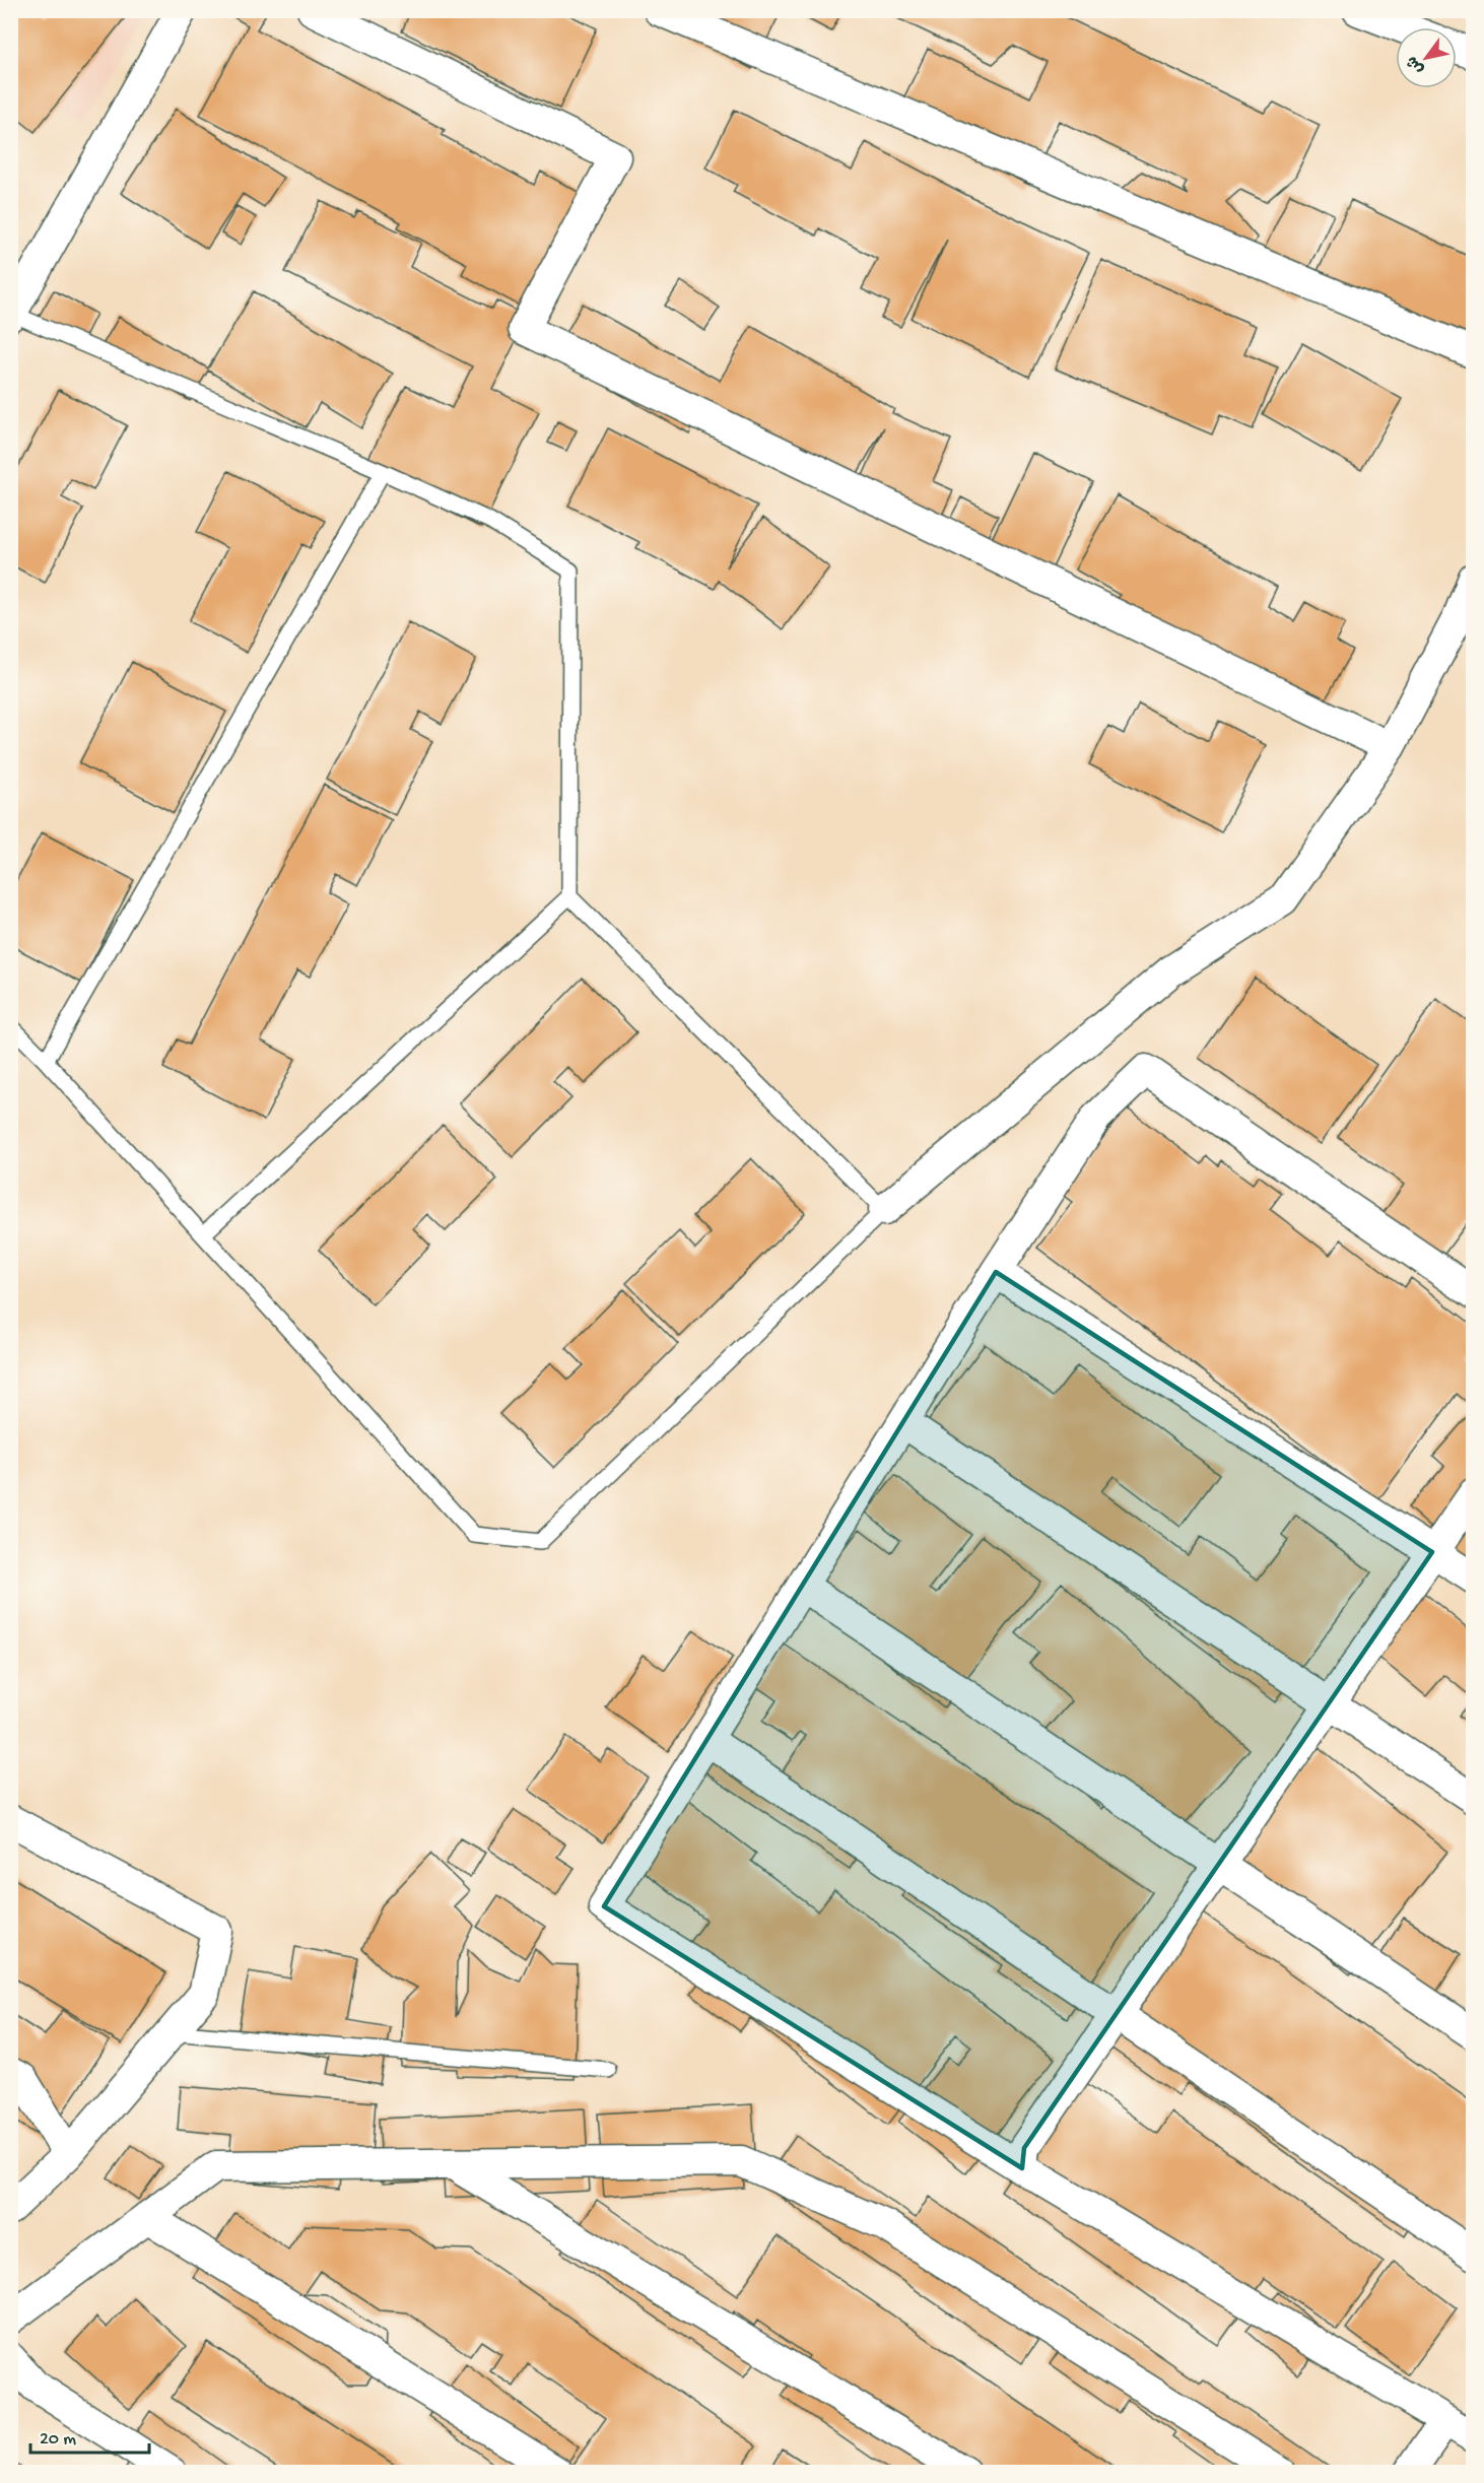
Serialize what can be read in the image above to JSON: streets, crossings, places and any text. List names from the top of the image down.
{
  "scale_bar": "20 m",
  "north": "bottom left"
}
